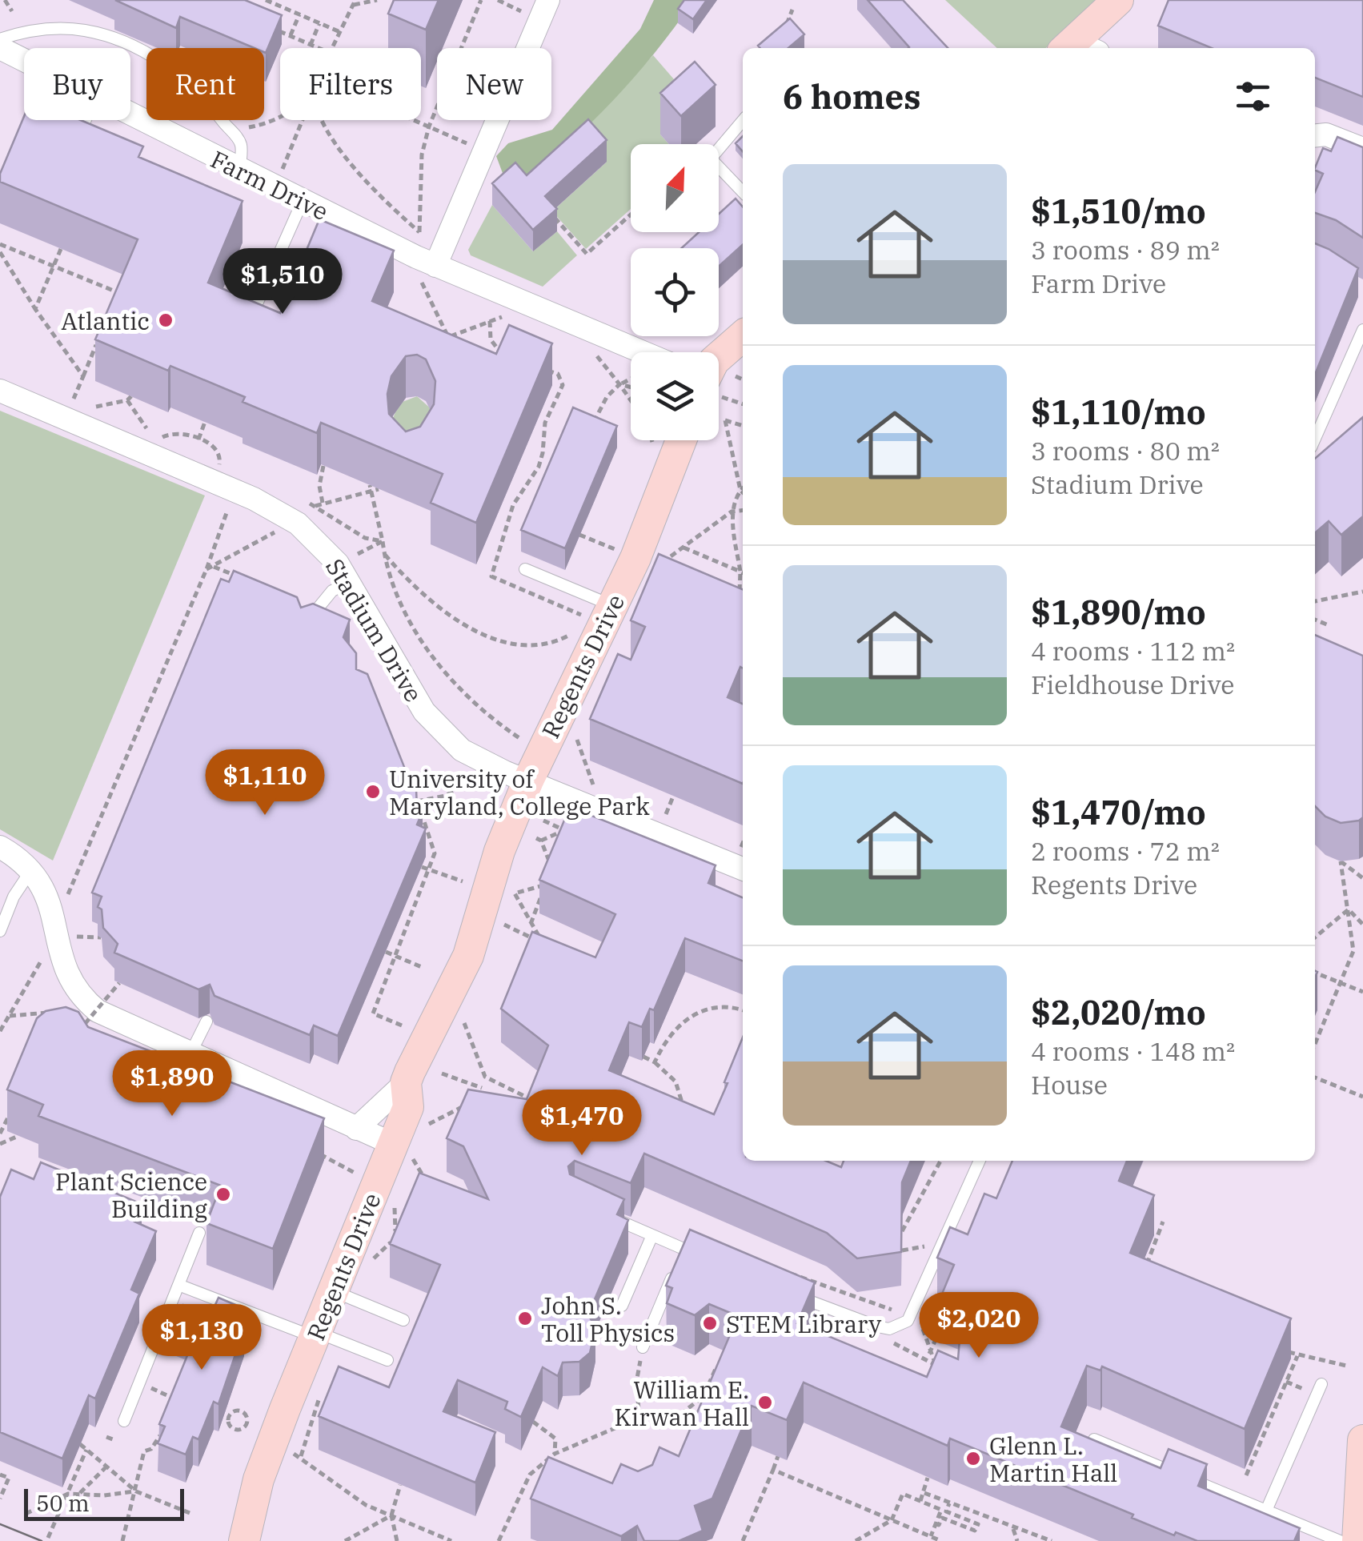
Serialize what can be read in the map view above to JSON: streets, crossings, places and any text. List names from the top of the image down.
{
  "streets": {
    "street": ["Farm Drive", "Stadium Drive", "Regents Drive"]
  },
  "crossings": [
    ["Stadium Drive", "Regents Drive"]
  ],
  "places": [
    "Atlantic",
    "University of Maryland, College Park",
    "Plant Science Building",
    "John S. Toll Physics",
    "STEM Library",
    "William E. Kirwan Hall",
    "Glenn L. Martin Hall"
  ],
  "scale_bar": "50 m",
  "north": "top right",
  "page": {
    "chip": [
      "Buy",
      "Rent",
      "Filters",
      "New"
    ],
    "heading": "6 homes",
    "list": [
      {
        "name": "$1,510/mo",
        "note": "3 rooms · 89 m² · Farm Drive"
      },
      {
        "name": "$1,110/mo",
        "note": "3 rooms · 80 m² · Stadium Drive"
      },
      {
        "name": "$1,890/mo",
        "note": "4 rooms · 112 m² · Fieldhouse Drive"
      },
      {
        "name": "$1,470/mo",
        "note": "2 rooms · 72 m² · Regents Drive"
      },
      {
        "name": "$2,020/mo",
        "note": "4 rooms · 148 m² · House"
      }
    ],
    "price": [
      "$1,510",
      "$1,110",
      "$1,890",
      "$1,470",
      "$2,020",
      "$1,130"
    ],
    "scale": "50 m"
  }
}
